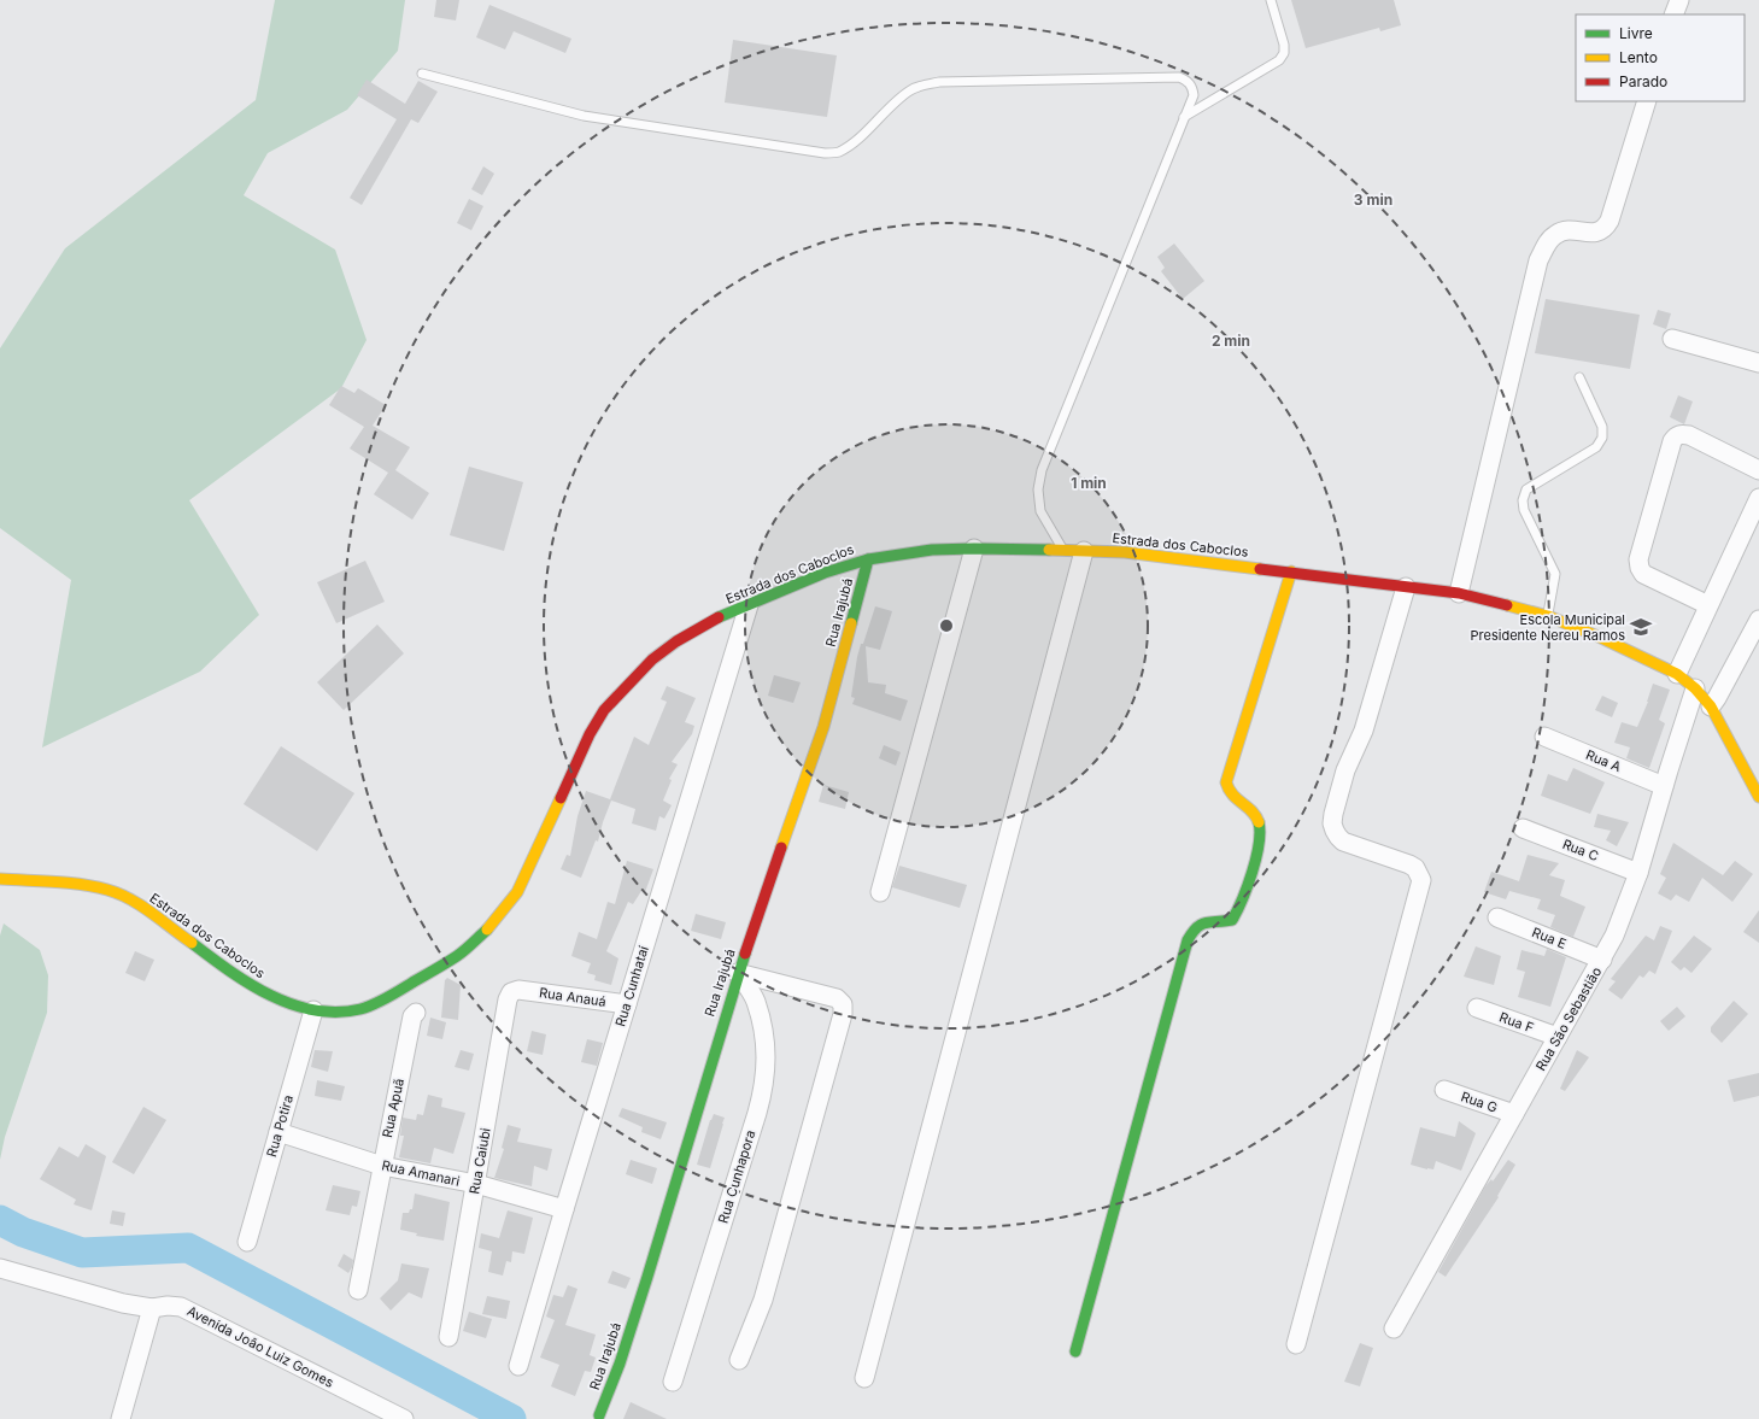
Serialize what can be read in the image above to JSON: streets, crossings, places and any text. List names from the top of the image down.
{
  "streets": {
    "street": [
      "Estrada dos Caboclos",
      "Rua Irajubá",
      "Rua A",
      "Rua C",
      "Rua E",
      "Rua Cunhataí",
      "Rua Anauá",
      "Rua São Sebastião",
      "Rua F",
      "Rua G",
      "Rua Apuã",
      "Rua Potira",
      "Rua Caiubi",
      "Rua Amanari",
      "Rua Cunhapora",
      "Avenida João Luiz Gomes"
    ]
  },
  "crossings": [
    ["Estrada dos Caboclos", "Rua Irajubá"],
    ["Estrada dos Caboclos", "Rua Cunhataí"],
    ["Estrada dos Caboclos", "Rua São Sebastião"],
    ["Estrada dos Caboclos", "Rua Potira"],
    ["Rua Irajubá", "Rua Cunhapora"],
    ["Rua A", "Rua São Sebastião"],
    ["Rua C", "Rua São Sebastião"],
    ["Rua E", "Rua São Sebastião"],
    ["Rua Cunhataí", "Rua Anauá"],
    ["Rua Cunhataí", "Rua Amanari"],
    ["Rua Anauá", "Rua Caiubi"],
    ["Rua São Sebastião", "Rua F"],
    ["Rua São Sebastião", "Rua G"],
    ["Rua Apuã", "Rua Amanari"],
    ["Rua Potira", "Rua Amanari"],
    ["Rua Caiubi", "Rua Amanari"]
  ],
  "places": {
    "school or university": ["Escola Municipal Presidente Nereu Ramos"]
  },
  "legend": ["Livre", "Lento", "Parado"],
  "rings": ["3 min", "2 min", "1 min"]
}
